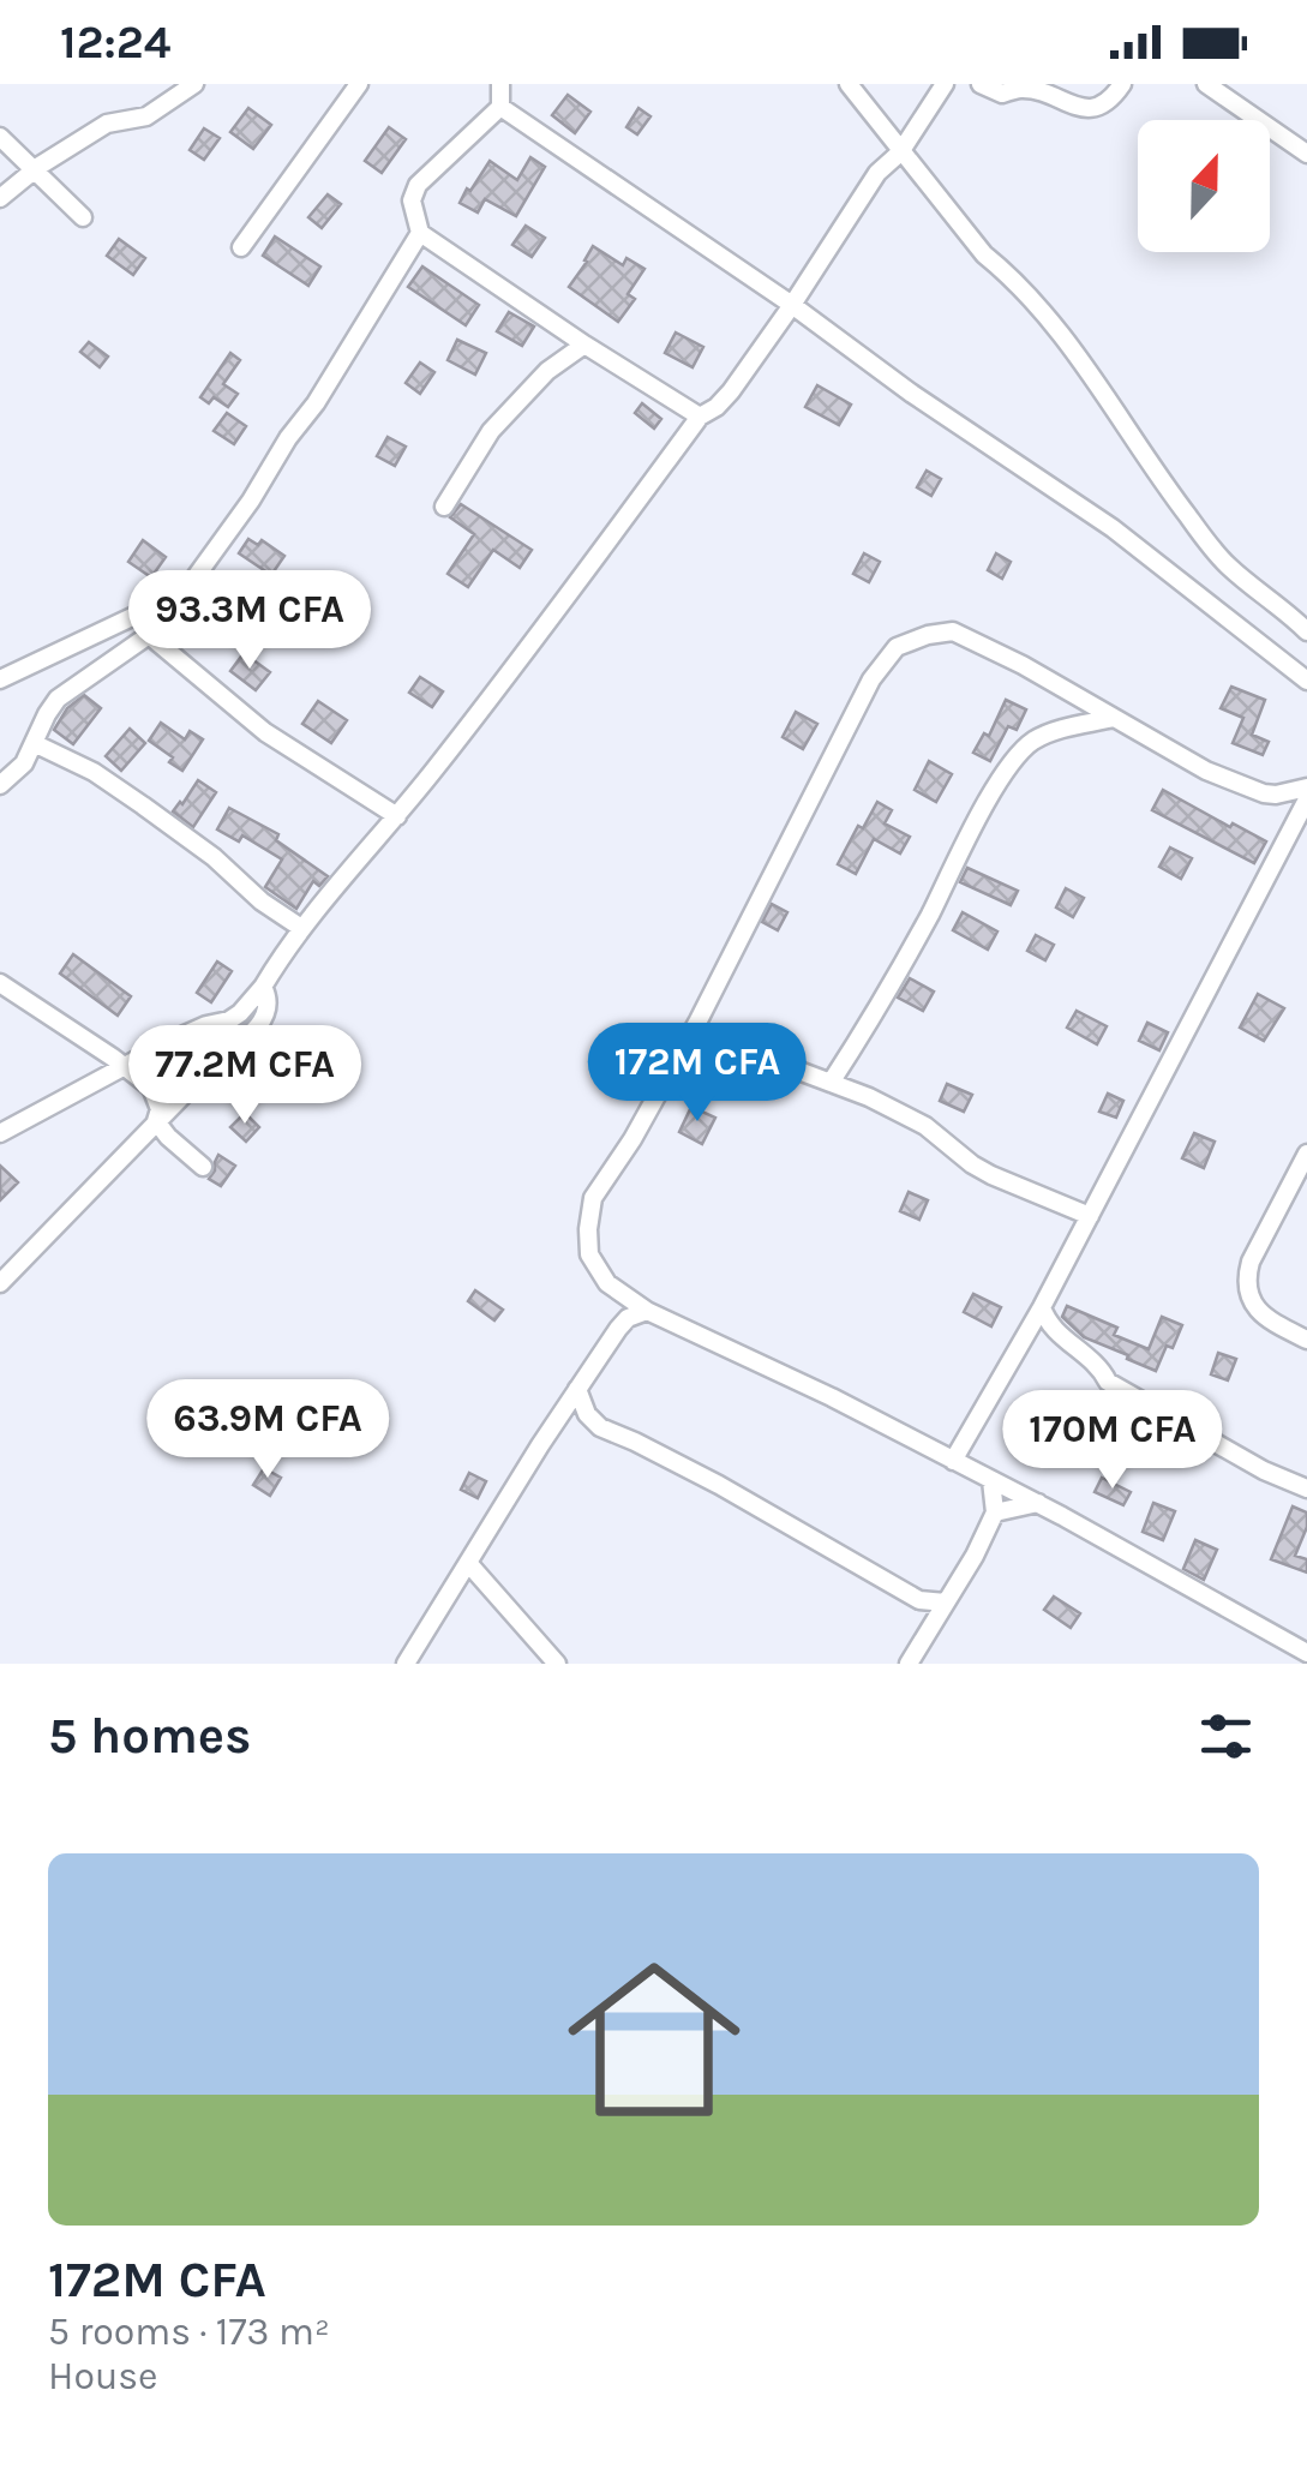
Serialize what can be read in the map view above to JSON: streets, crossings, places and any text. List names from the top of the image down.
{
  "north": "top",
  "page": {
    "status": "12:24",
    "price": [
      "93.3M CFA",
      "172M CFA",
      "77.2M CFA",
      "63.9M CFA",
      "170M CFA"
    ],
    "heading": "5 homes",
    "list": [
      {
        "name": "172M CFA",
        "note": "5 rooms · 173 m² · House"
      }
    ]
  }
}
